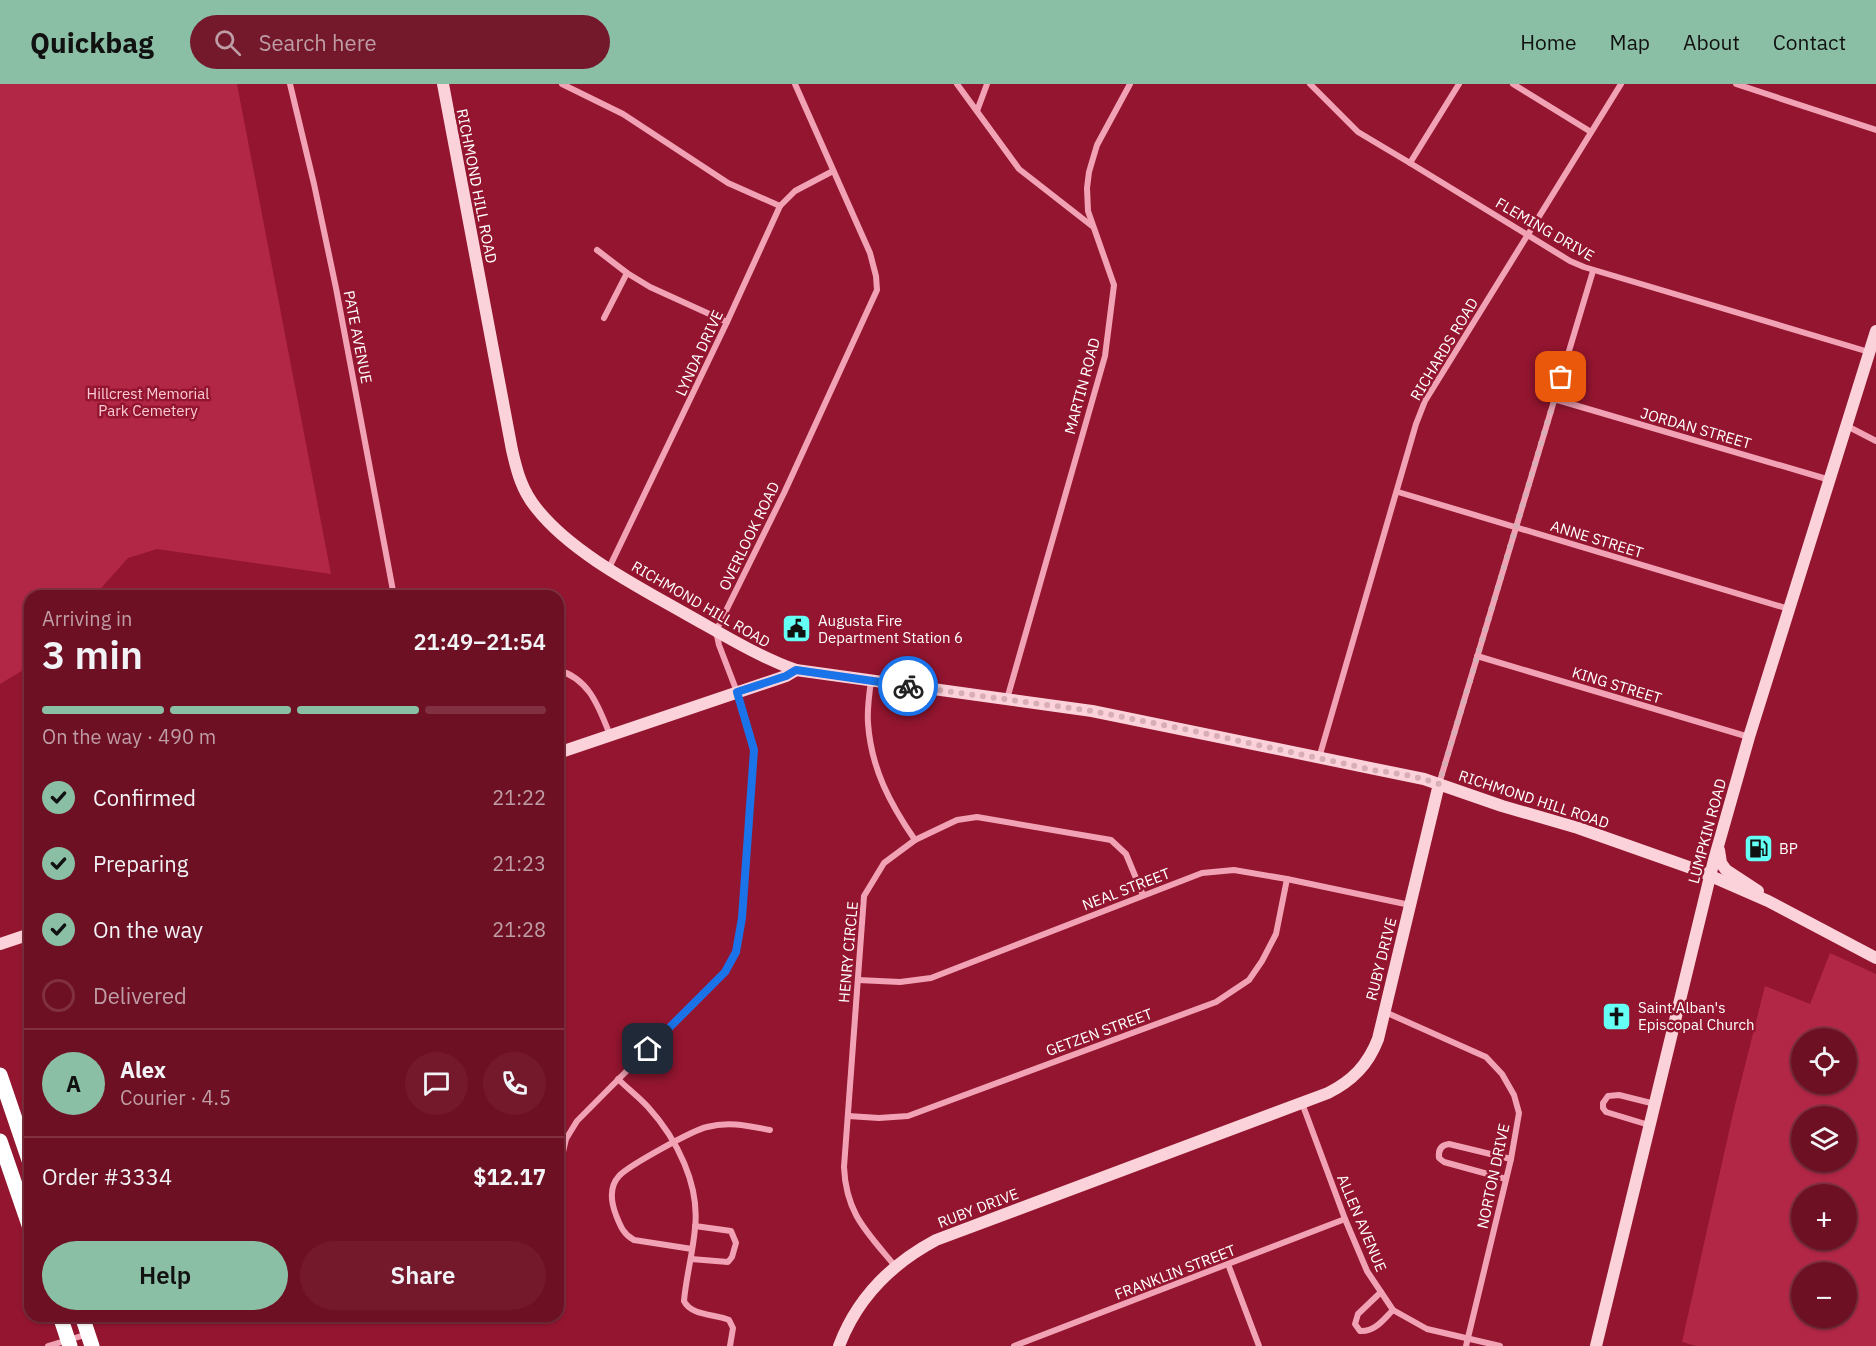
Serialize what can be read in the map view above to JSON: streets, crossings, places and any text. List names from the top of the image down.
{
  "streets": {
    "street": [
      "RICHMOND HILL ROAD",
      "FLEMING DRIVE",
      "PATE AVENUE",
      "RICHARDS ROAD",
      "LYNDA DRIVE",
      "MARTIN ROAD",
      "JORDAN STREET",
      "OVERLOOK ROAD",
      "ANNE STREET",
      "KING STREET",
      "LUMPKIN ROAD",
      "NEAL STREET",
      "HENRY CIRCLE",
      "RUBY DRIVE",
      "GETZEN STREET",
      "NORTON DRIVE",
      "ALLEN AVENUE",
      "FRANKLIN STREET"
    ]
  },
  "crossings": [
    ["RICHMOND HILL ROAD", "RICHARDS ROAD"],
    ["RICHMOND HILL ROAD", "LYNDA DRIVE"],
    ["RICHMOND HILL ROAD", "MARTIN ROAD"],
    ["RICHMOND HILL ROAD", "OVERLOOK ROAD"],
    ["RICHMOND HILL ROAD", "LUMPKIN ROAD"],
    ["RICHMOND HILL ROAD", "RUBY DRIVE"],
    ["FLEMING DRIVE", "RICHARDS ROAD"],
    ["FLEMING DRIVE", "LUMPKIN ROAD"],
    ["FLEMING DRIVE", "RUBY DRIVE"],
    ["RICHARDS ROAD", "ANNE STREET"],
    ["LYNDA DRIVE", "OVERLOOK ROAD"],
    ["JORDAN STREET", "LUMPKIN ROAD"],
    ["JORDAN STREET", "RUBY DRIVE"],
    ["ANNE STREET", "LUMPKIN ROAD"],
    ["ANNE STREET", "RUBY DRIVE"],
    ["KING STREET", "LUMPKIN ROAD"],
    ["KING STREET", "RUBY DRIVE"],
    ["NEAL STREET", "HENRY CIRCLE"],
    ["NEAL STREET", "RUBY DRIVE"],
    ["NEAL STREET", "GETZEN STREET"],
    ["HENRY CIRCLE", "RUBY DRIVE"],
    ["HENRY CIRCLE", "GETZEN STREET"],
    ["RUBY DRIVE", "NORTON DRIVE"],
    ["RUBY DRIVE", "ALLEN AVENUE"],
    ["NORTON DRIVE", "ALLEN AVENUE"],
    ["ALLEN AVENUE", "FRANKLIN STREET"]
  ],
  "parks": ["Hillcrest Memorial Park Cemetery"],
  "places": {
    "public building": ["Augusta Fire Department Station 6"],
    "fuel station": ["BP"],
    "church": ["Saint Alban's Episcopal Church"]
  },
  "page": {
    "header": "Quickbag",
    "search": "Search here",
    "nav": [
      "Home",
      "Map",
      "About",
      "Contact"
    ],
    "heading": ["3 min", "Arriving in", "21:49–21:54"],
    "panel": [
      "Alex",
      "Courier · 4.5",
      "Order #3334",
      "$12.17"
    ],
    "bar": "On the way · 490 m",
    "list": [
      ["Confirmed", "21:22"],
      ["Preparing", "21:23"],
      ["On the way", "21:28"],
      "Delivered"
    ],
    "map_buttons": ["+", "−"],
    "round": "A",
    "buttons": ["Help", "Share"]
  }
}
